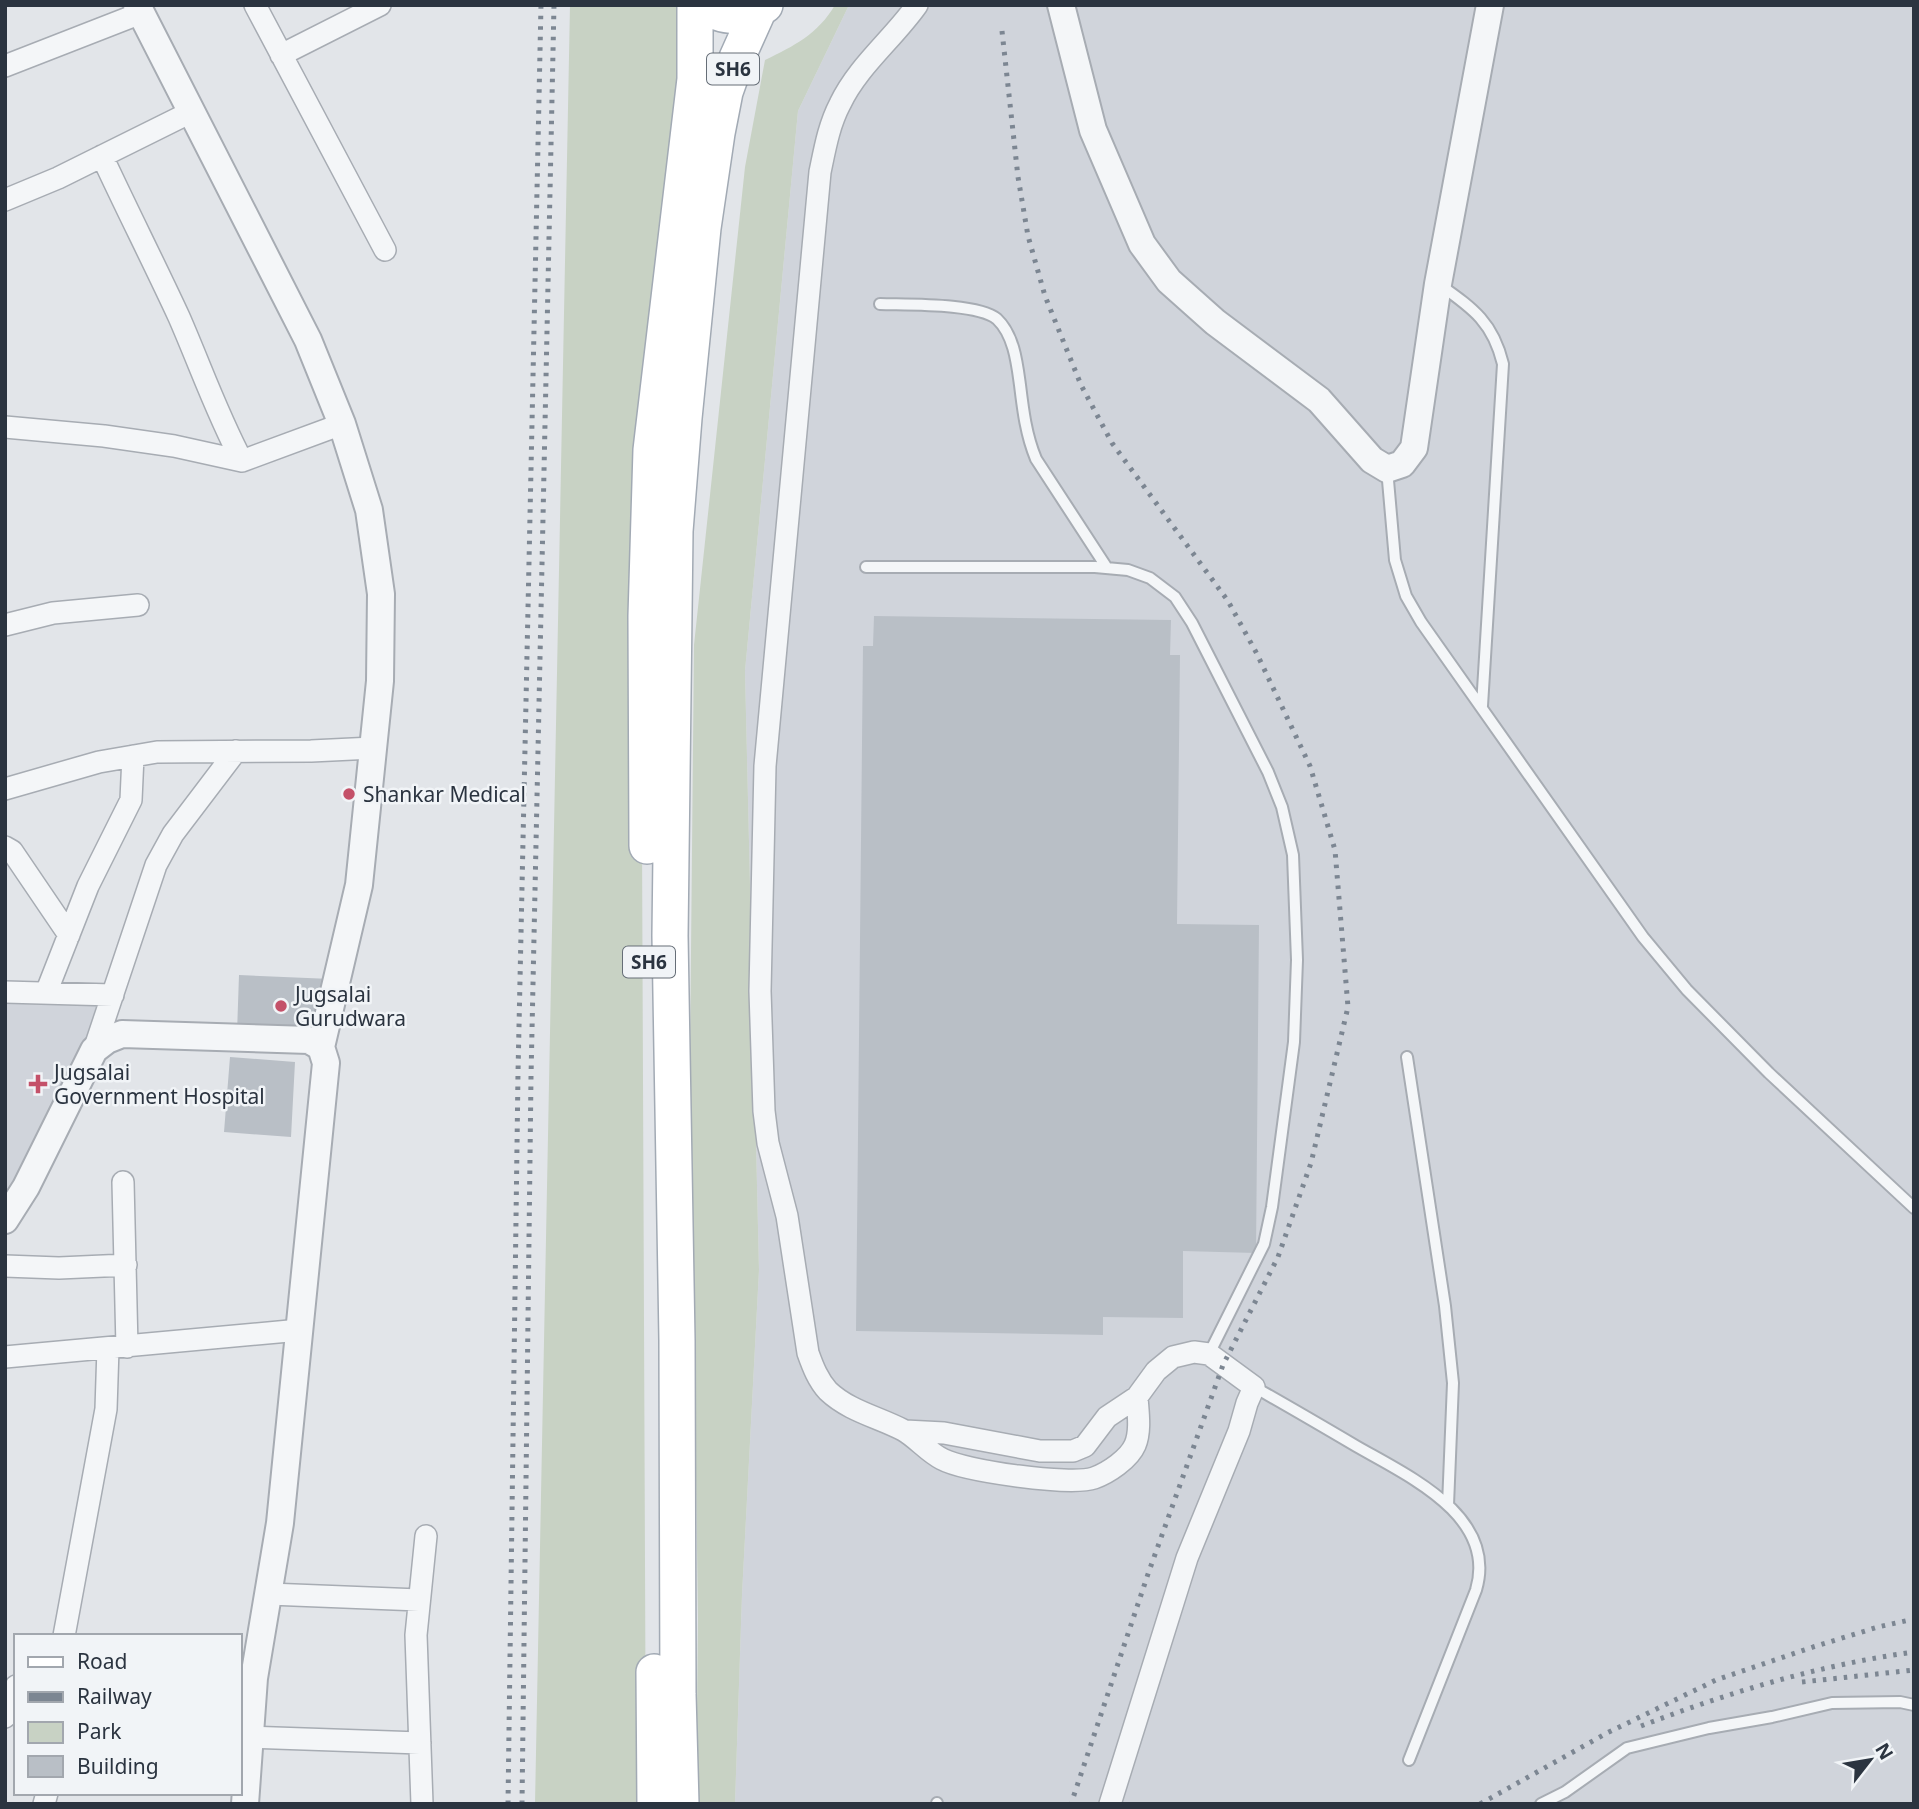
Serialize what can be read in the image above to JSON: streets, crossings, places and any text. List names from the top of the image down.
{
  "streets": {
    "main road": ["SH6"]
  },
  "places": {
    "other": ["Shankar Medical", "Jugsalai Gurudwara"],
    "health": ["Jugsalai Government Hospital"]
  },
  "legend": [
    "Road",
    "Railway",
    "Park",
    "Building"
  ],
  "north": "top right"
}
